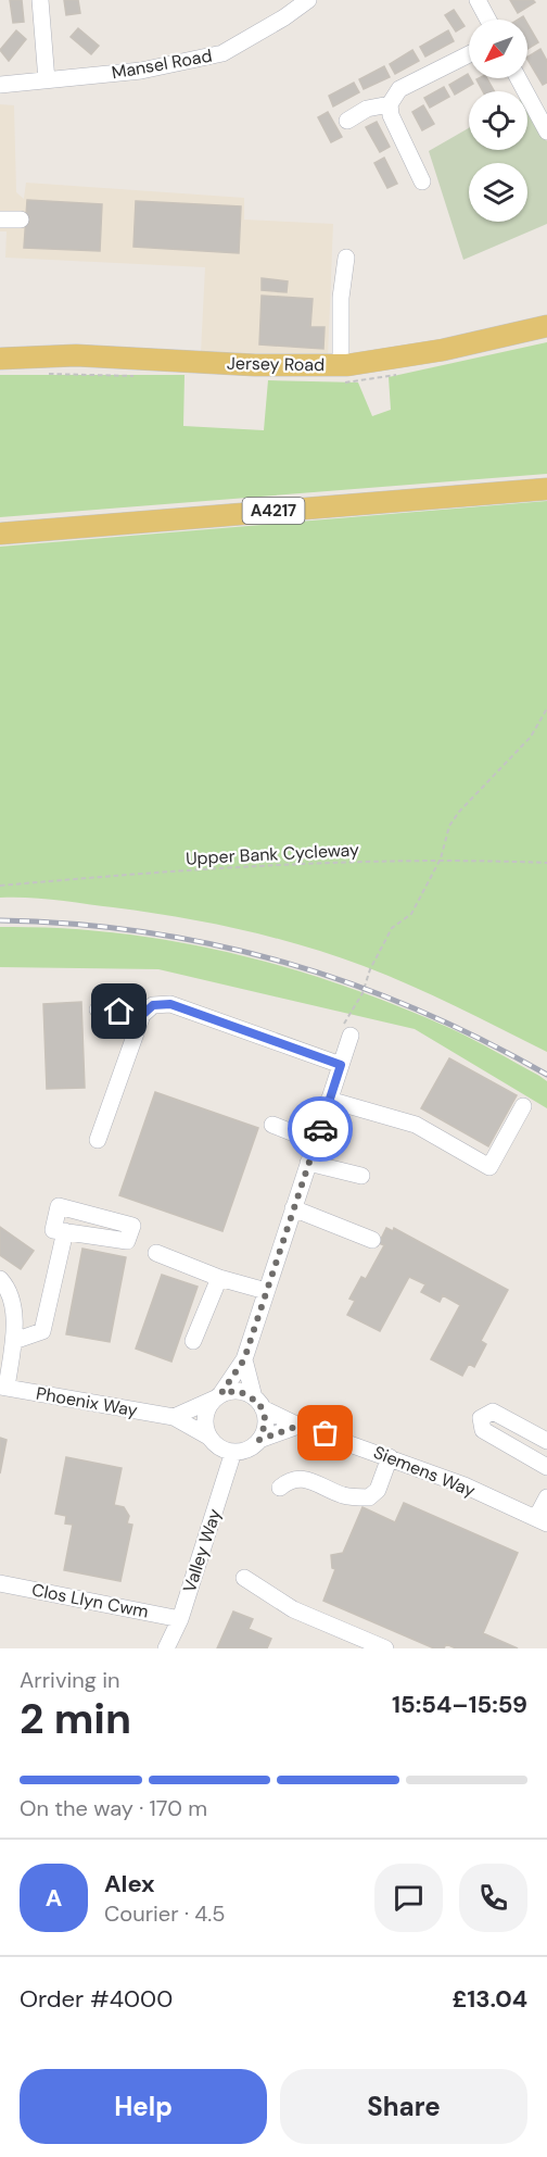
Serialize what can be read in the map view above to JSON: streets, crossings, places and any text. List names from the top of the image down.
{
  "streets": {
    "main road": ["Jersey Road", "A4217"],
    "street": [
      "Mansel Road",
      "Phoenix Way",
      "Siemens Way",
      "Valley Way",
      "Clos Llyn Cwm"
    ],
    "path": ["Upper Bank Cycleway"]
  },
  "crossings": [
    ["Phoenix Way", "Siemens Way"],
    ["Phoenix Way", "Valley Way"],
    ["Siemens Way", "Valley Way"],
    ["Valley Way", "Clos Llyn Cwm"]
  ],
  "north": "bottom left",
  "page": {
    "heading": ["2 min", "Arriving in", "15:54–15:59"],
    "panel": [
      "Alex",
      "Courier · 4.5",
      "Order #4000",
      "£13.04"
    ],
    "bar": "On the way · 170 m",
    "round": "A",
    "buttons": ["Help", "Share"]
  }
}
